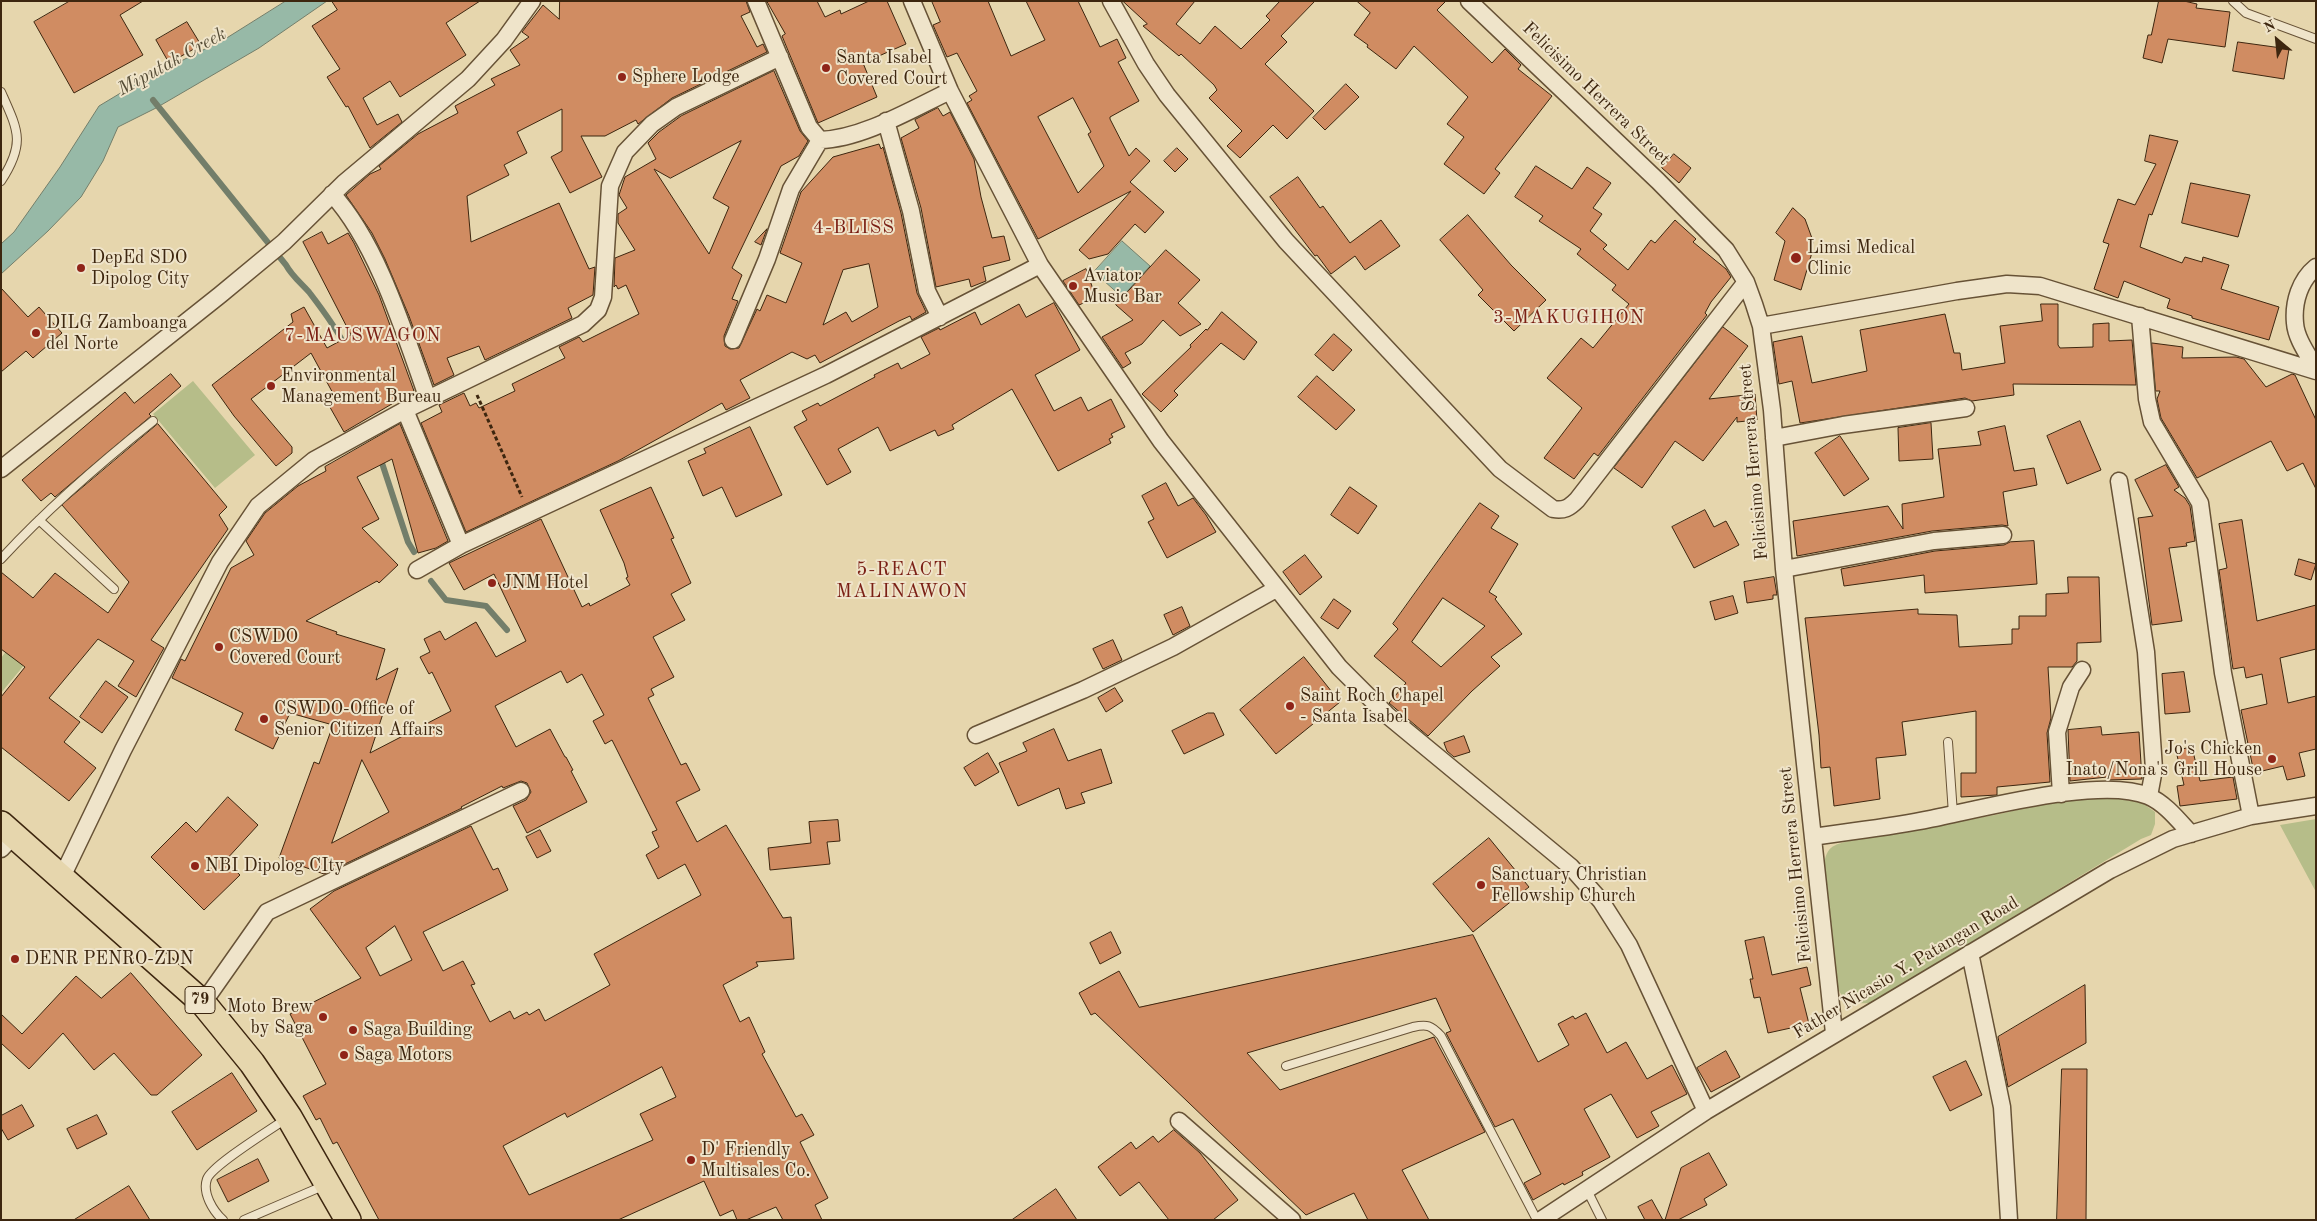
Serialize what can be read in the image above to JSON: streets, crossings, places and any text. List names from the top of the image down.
{
  "streets": {
    "main road": ["79"],
    "street": ["Felicisimo Herrera Street", "Father Nicasio Y. Patangan Road"]
  },
  "crossings": [
    ["Felicisimo Herrera Street", "Father Nicasio Y. Patangan Road"]
  ],
  "districts": [
    "4-BLISS",
    "3-MAKUGIHON",
    "7-MAUSWAGON",
    "5-REACT MALINAWON"
  ],
  "water": ["Miputak Creek"],
  "places": [
    "Santa Isabel Covered Court",
    "Sphere Lodge",
    "Limsi Medical Clinic",
    "DepEd SDO Dipolog City",
    "Aviator Music Bar",
    "DILG Zamboanga del Norte",
    "Environmental Management Bureau",
    "JNM Hotel",
    "CSWDO Covered Court",
    "Saint Roch Chapel - Santa Isabel",
    "CSWDO-Office of Senior Citizen Affairs",
    "Jo's Chicken Inato/Nona's Grill House",
    "NBI Dipolog CIty",
    "Sanctuary Christian Fellowship Church",
    "DENR PENRO-ZDN",
    "Moto Brew by Saga",
    "Saga Building",
    "Saga Motors",
    "D' Friendly Multisales Co."
  ],
  "north": "top left"
}
